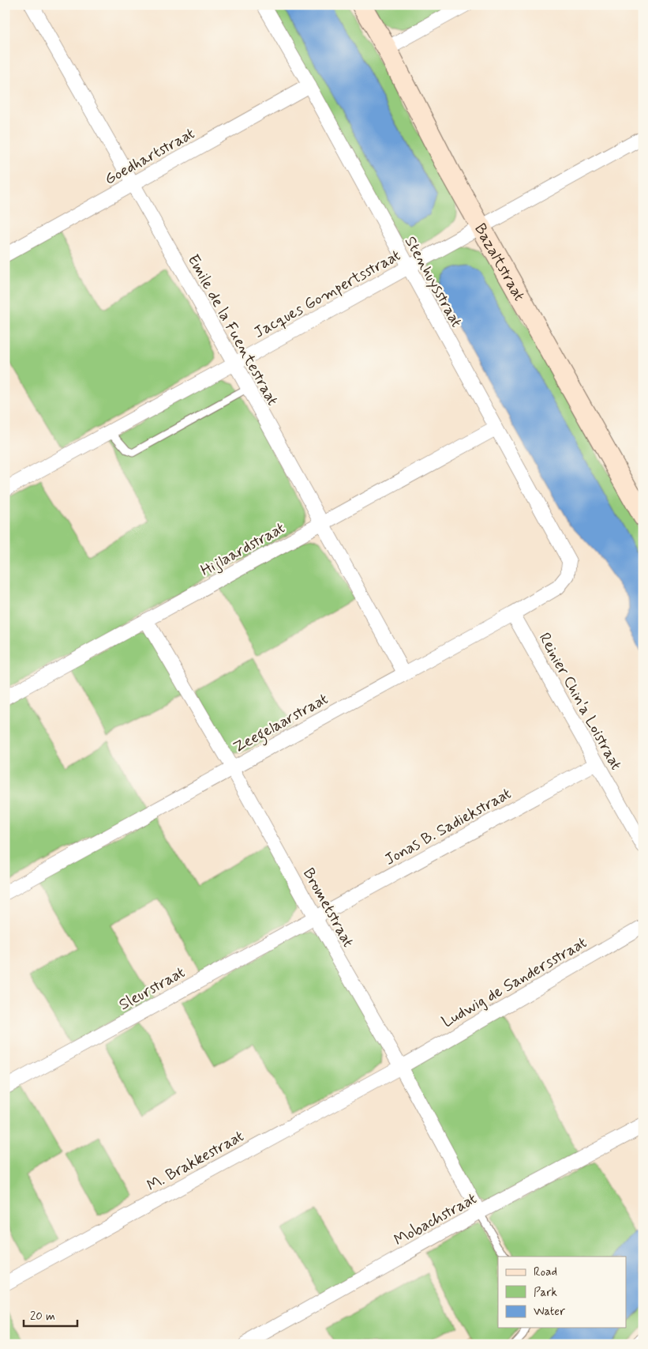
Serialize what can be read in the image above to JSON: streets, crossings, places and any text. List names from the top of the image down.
{
  "streets": {
    "street": [
      "Goedhartstraat",
      "Bazaltstraat",
      "Stenhuysstraat",
      "Jacques Gompertsstraat",
      "Emile de la Fuentestraat",
      "Hijlaardstraat",
      "Reinier Chin'a Loistraat",
      "Zeegelaarstraat",
      "Jonas B. Sadiekstraat",
      "Brometstraat",
      "Ludwig de Sandersstraat",
      "Sleurstraat",
      "M. Brakkestraat",
      "Mobachstraat"
    ]
  },
  "crossings": [
    ["Goedhartstraat", "Stenhuysstraat"],
    ["Goedhartstraat", "Emile de la Fuentestraat"],
    ["Bazaltstraat", "Jacques Gompertsstraat"],
    ["Stenhuysstraat", "Jacques Gompertsstraat"],
    ["Stenhuysstraat", "Hijlaardstraat"],
    ["Stenhuysstraat", "Zeegelaarstraat"],
    ["Jacques Gompertsstraat", "Emile de la Fuentestraat"],
    ["Emile de la Fuentestraat", "Hijlaardstraat"],
    ["Emile de la Fuentestraat", "Zeegelaarstraat"],
    ["Hijlaardstraat", "Brometstraat"],
    ["Reinier Chin'a Loistraat", "Zeegelaarstraat"],
    ["Reinier Chin'a Loistraat", "Jonas B. Sadiekstraat"],
    ["Zeegelaarstraat", "Brometstraat"],
    ["Jonas B. Sadiekstraat", "Brometstraat"],
    ["Jonas B. Sadiekstraat", "Sleurstraat"],
    ["Brometstraat", "Ludwig de Sandersstraat"],
    ["Brometstraat", "Sleurstraat"],
    ["Brometstraat", "M. Brakkestraat"],
    ["Brometstraat", "Mobachstraat"],
    ["Ludwig de Sandersstraat", "M. Brakkestraat"]
  ],
  "legend": ["Road", "Park", "Water"],
  "scale_bar": "20 m"
}
